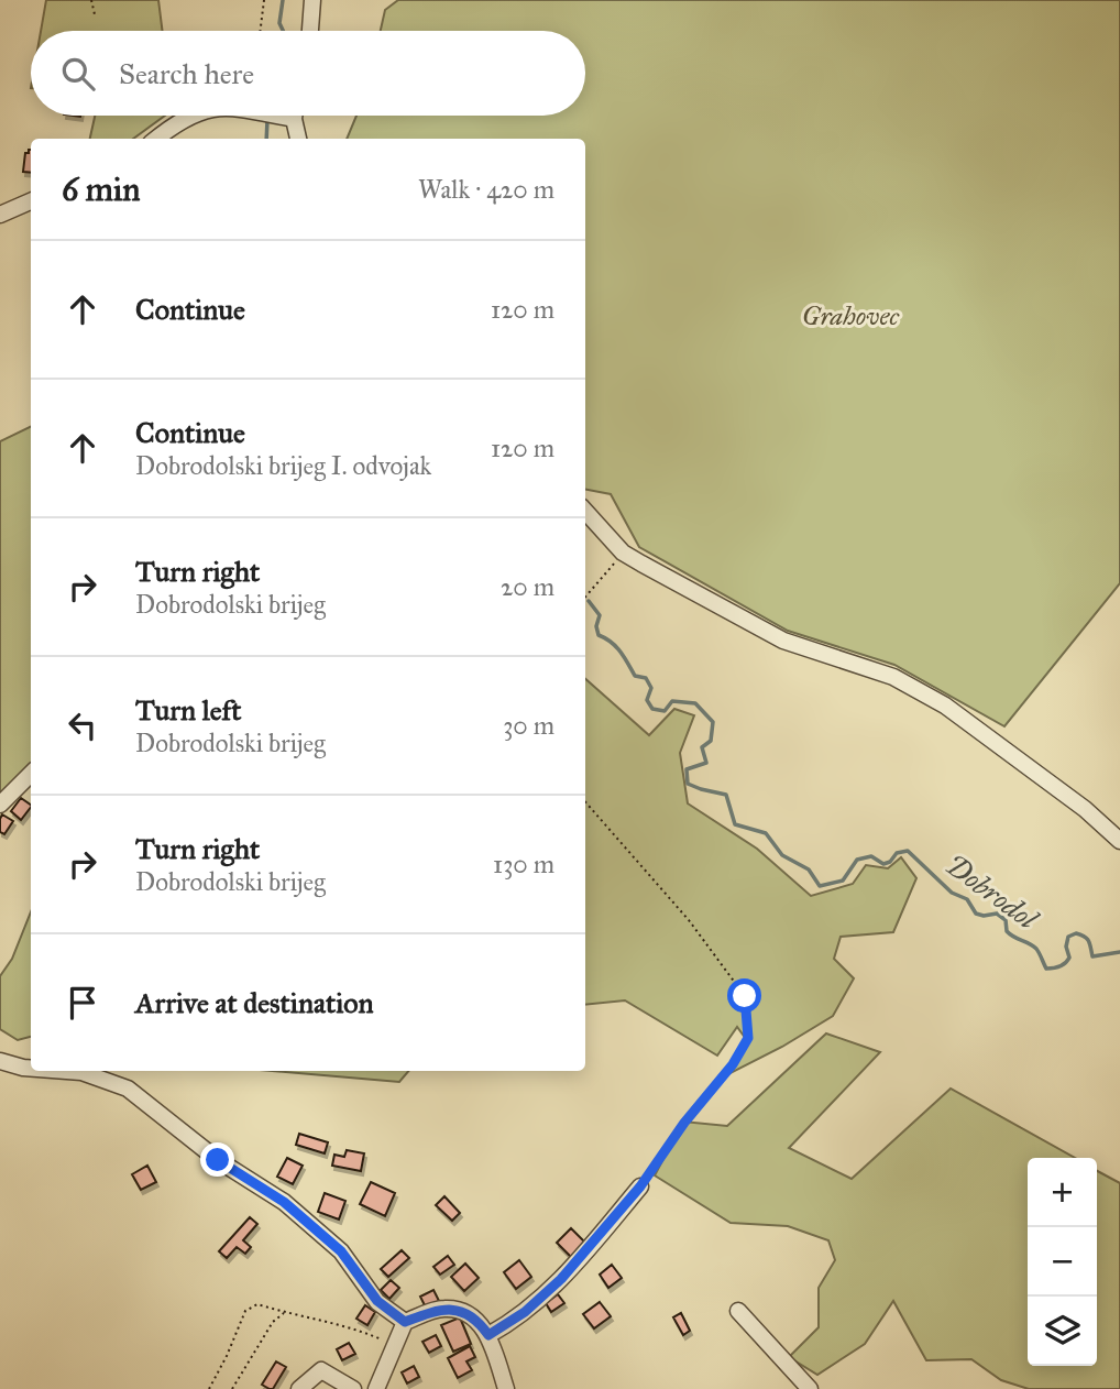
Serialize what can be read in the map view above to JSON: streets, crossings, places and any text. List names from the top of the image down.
{
  "water": ["Dobrodol"],
  "parks": ["Grahovec"],
  "page": {
    "search": "Search here",
    "heading": ["6 min", "Walk · 420 m"],
    "list": [
      ["Continue", "120 m"],
      ["Continue", "Dobrodolski brijeg I. odvojak", "120 m"],
      ["Turn right", "Dobrodolski brijeg", "20 m"],
      ["Turn left", "Dobrodolski brijeg", "30 m"],
      ["Turn right", "Dobrodolski brijeg", "130 m"],
      "Arrive at destination"
    ],
    "map_buttons": ["+", "−"]
  }
}
